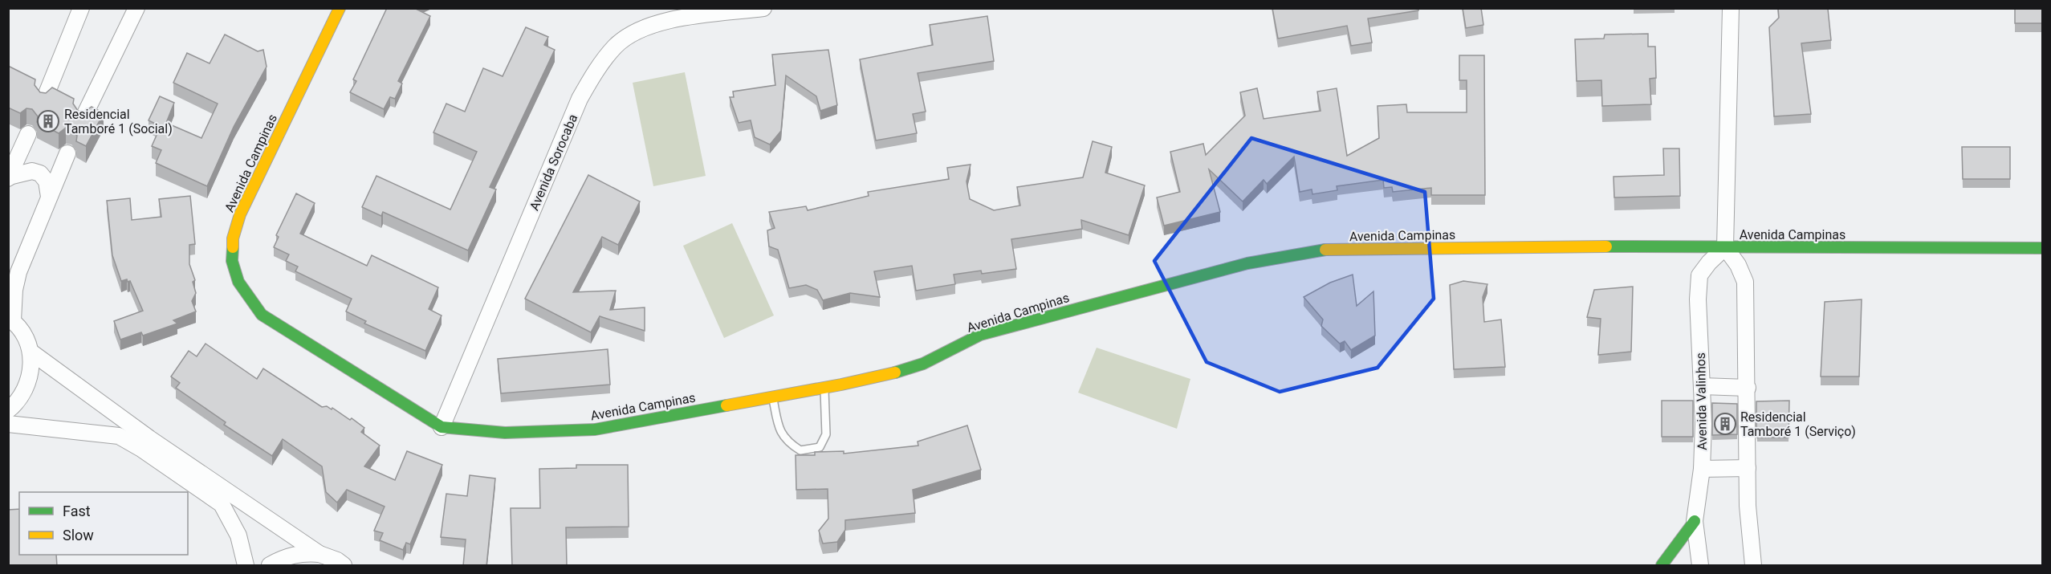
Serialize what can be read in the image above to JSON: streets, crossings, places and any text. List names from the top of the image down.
{
  "streets": {
    "street": ["Avenida Sorocaba", "Avenida Campinas", "Avenida Valinhos"]
  },
  "crossings": [
    ["Avenida Sorocaba", "Avenida Campinas"],
    ["Avenida Campinas", "Avenida Valinhos"]
  ],
  "places": {
    "building": ["Residencial Tamboré 1 (Social)", "Residencial Tamboré 1 (Serviço)"]
  },
  "legend": ["Fast", "Slow"]
}
